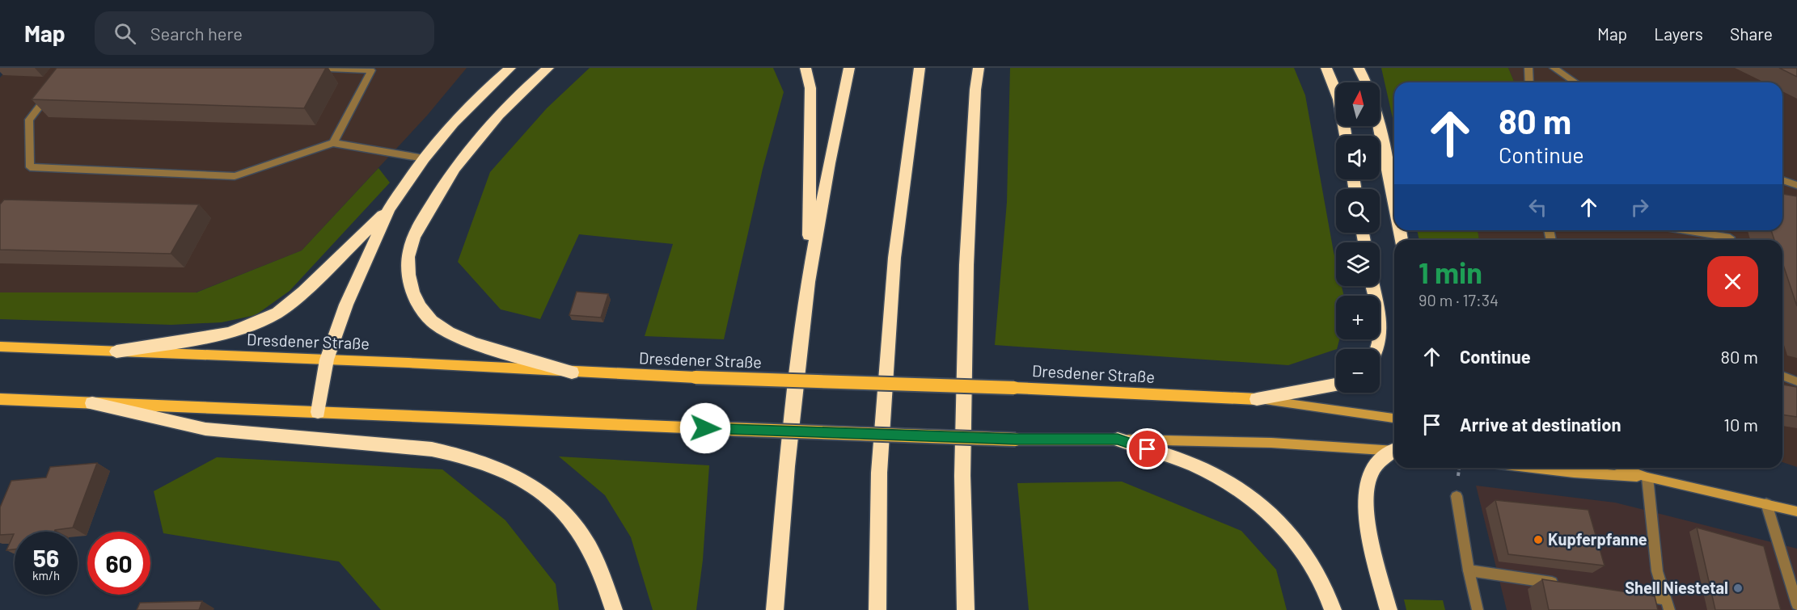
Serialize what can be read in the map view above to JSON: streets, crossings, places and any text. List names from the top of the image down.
{
  "streets": {
    "main road": ["Dresdener Straße"]
  },
  "places": ["Kupferpfanne", "Shell Niestetal"],
  "north": "top",
  "page": {
    "header": "Map",
    "search": "Search here",
    "nav": ["Map", "Layers", "Share"],
    "map_buttons": ["+", "−"],
    "turn": ["80 m", "Continue"],
    "heading": ["1 min", "90 m · 17:34"],
    "list": [
      {
        "name": "Continue",
        "value": "80 m"
      },
      {
        "name": "Arrive at destination",
        "value": "10 m"
      }
    ],
    "speed": "56 km/h",
    "limit": "60"
  }
}
